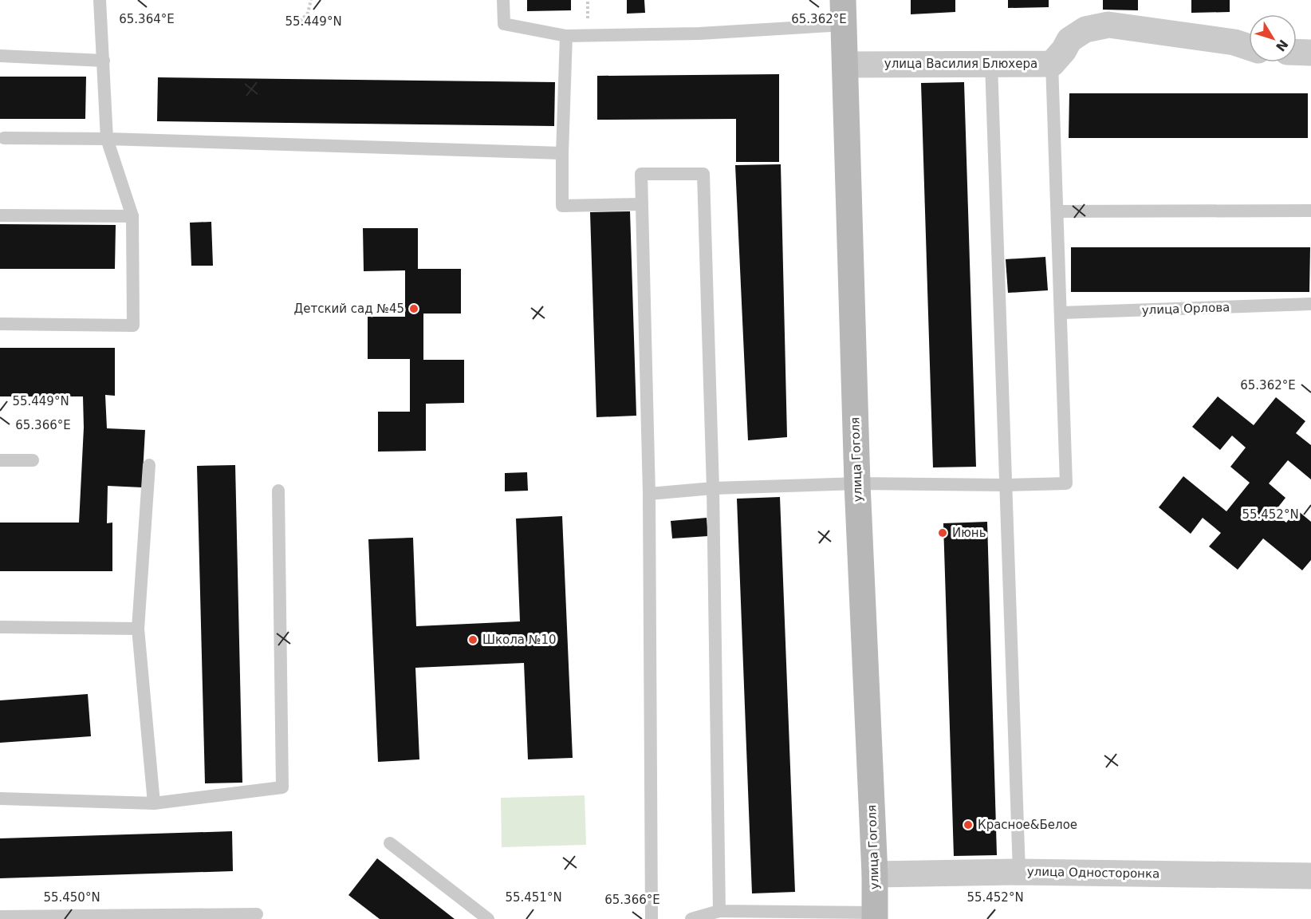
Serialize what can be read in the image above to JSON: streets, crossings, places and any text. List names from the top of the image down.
{
  "streets": {
    "main road": ["улица Гоголя"],
    "street": ["улица Василия Блюхера", "улица Односторонка"],
    "lane": ["улица Орлова"]
  },
  "crossings": [
    ["улица Василия Блюхера", "улица Гоголя"],
    ["улица Гоголя", "улица Односторонка"]
  ],
  "places": [
    "Детский сад №45",
    "Июнь",
    "Школа №10",
    "Красное&Белое"
  ],
  "north": "bottom right",
  "coordinates": [
    "65.364°E",
    "65.362°E",
    "55.449°N",
    "65.366°E",
    "55.452°N",
    "55.450°N",
    "55.451°N"
  ]
}
